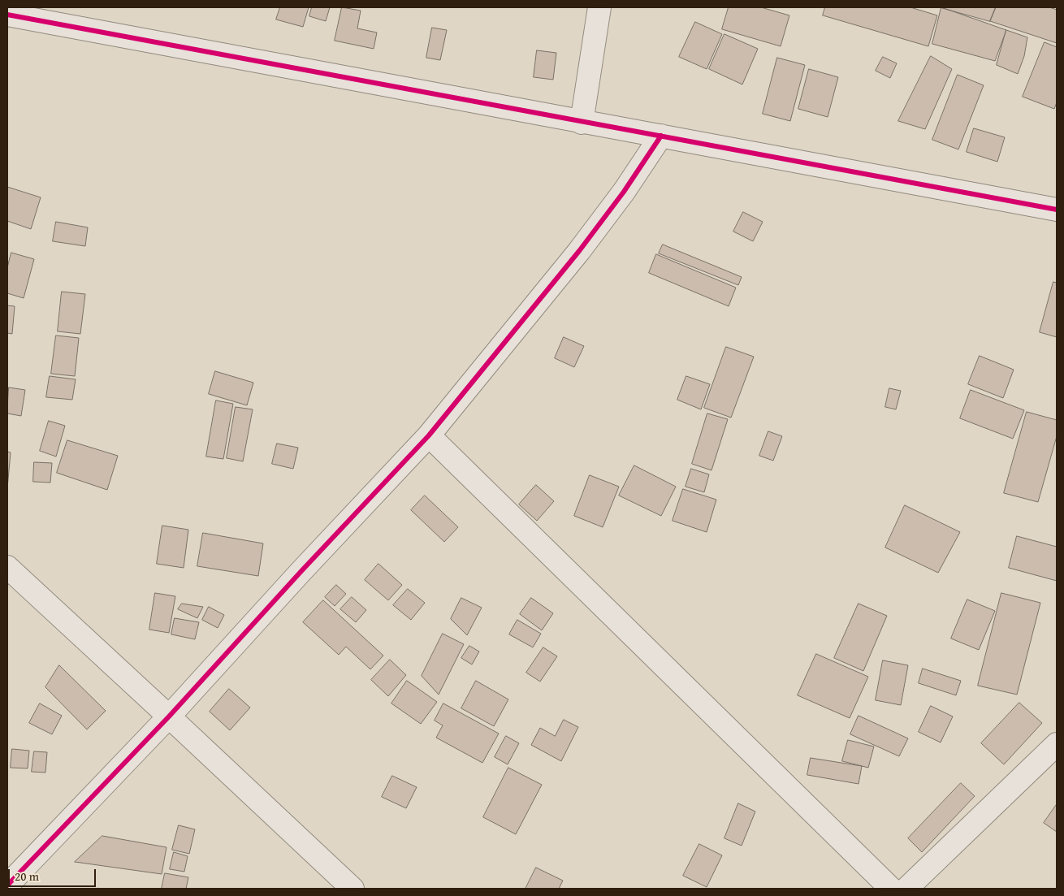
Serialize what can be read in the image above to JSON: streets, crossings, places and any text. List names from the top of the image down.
{
  "scale_bar": "20 m"
}
